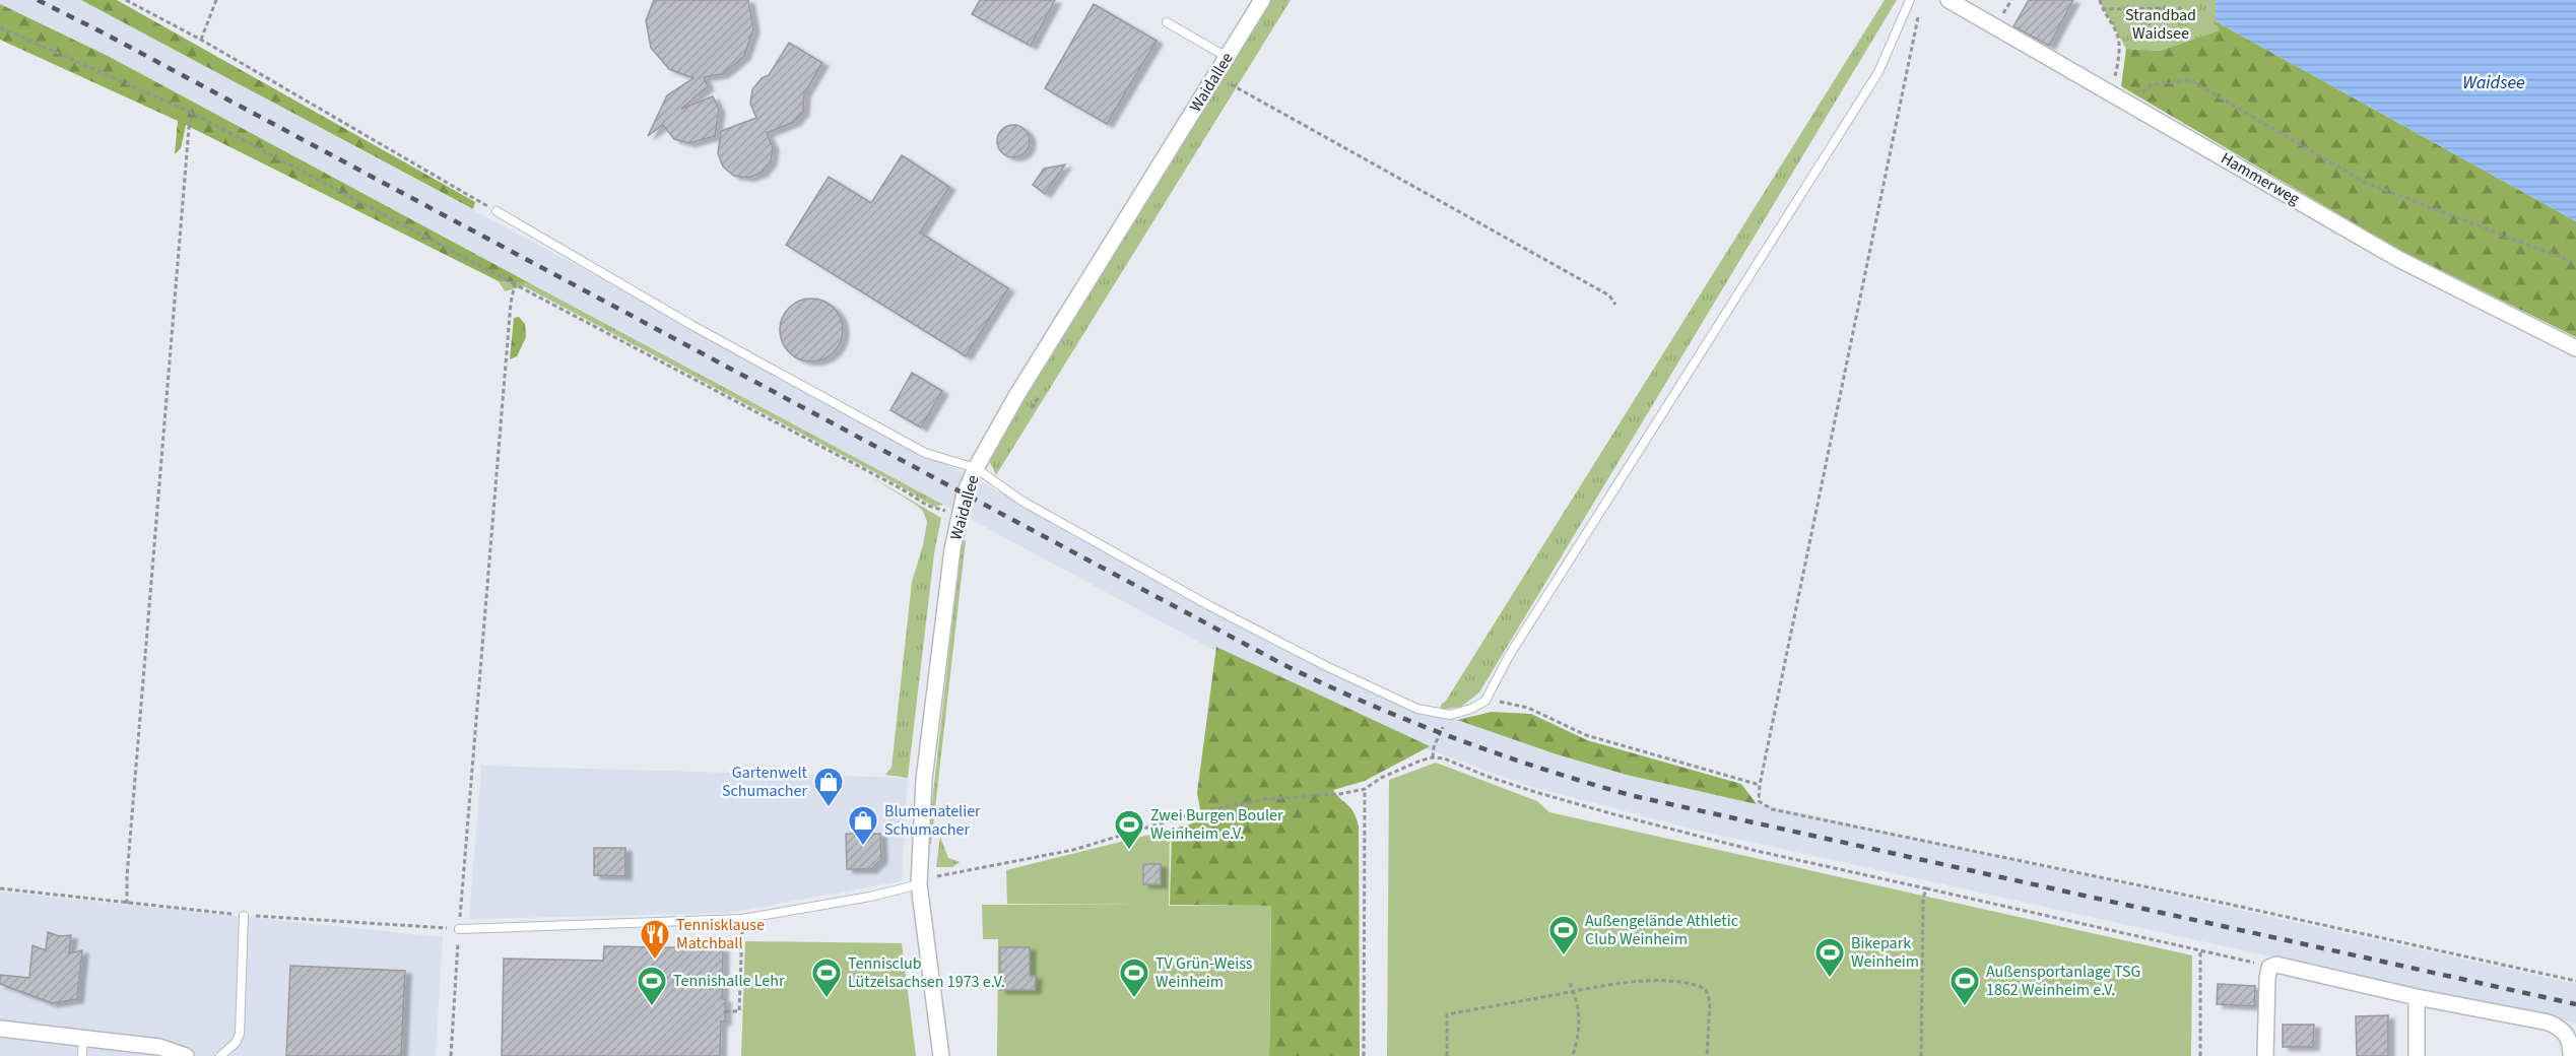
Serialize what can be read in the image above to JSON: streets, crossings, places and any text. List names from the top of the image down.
{
  "streets": {
    "street": ["Waidallee", "Hammerweg"]
  },
  "water": ["Waidsee"],
  "parks": ["Strandbad Waidsee"],
  "places": {
    "shop": ["Gartenwelt Schumacher", "Blumenatelier Schumacher"],
    "sports": [
      "Zwei Burgen Bouler Weinheim e.V.",
      "Außengelände Athletic Club Weinheim",
      "Bikepark Weinheim",
      "Tennisclub Lützelsachsen 1973 e.V.",
      "TV Grün-Weiss Weinheim",
      "Tennishalle Lehr",
      "Außensportanlage TSG 1862 Weinheim e.V."
    ],
    "restaurant": ["Tennisklause Matchball"]
  }
}
